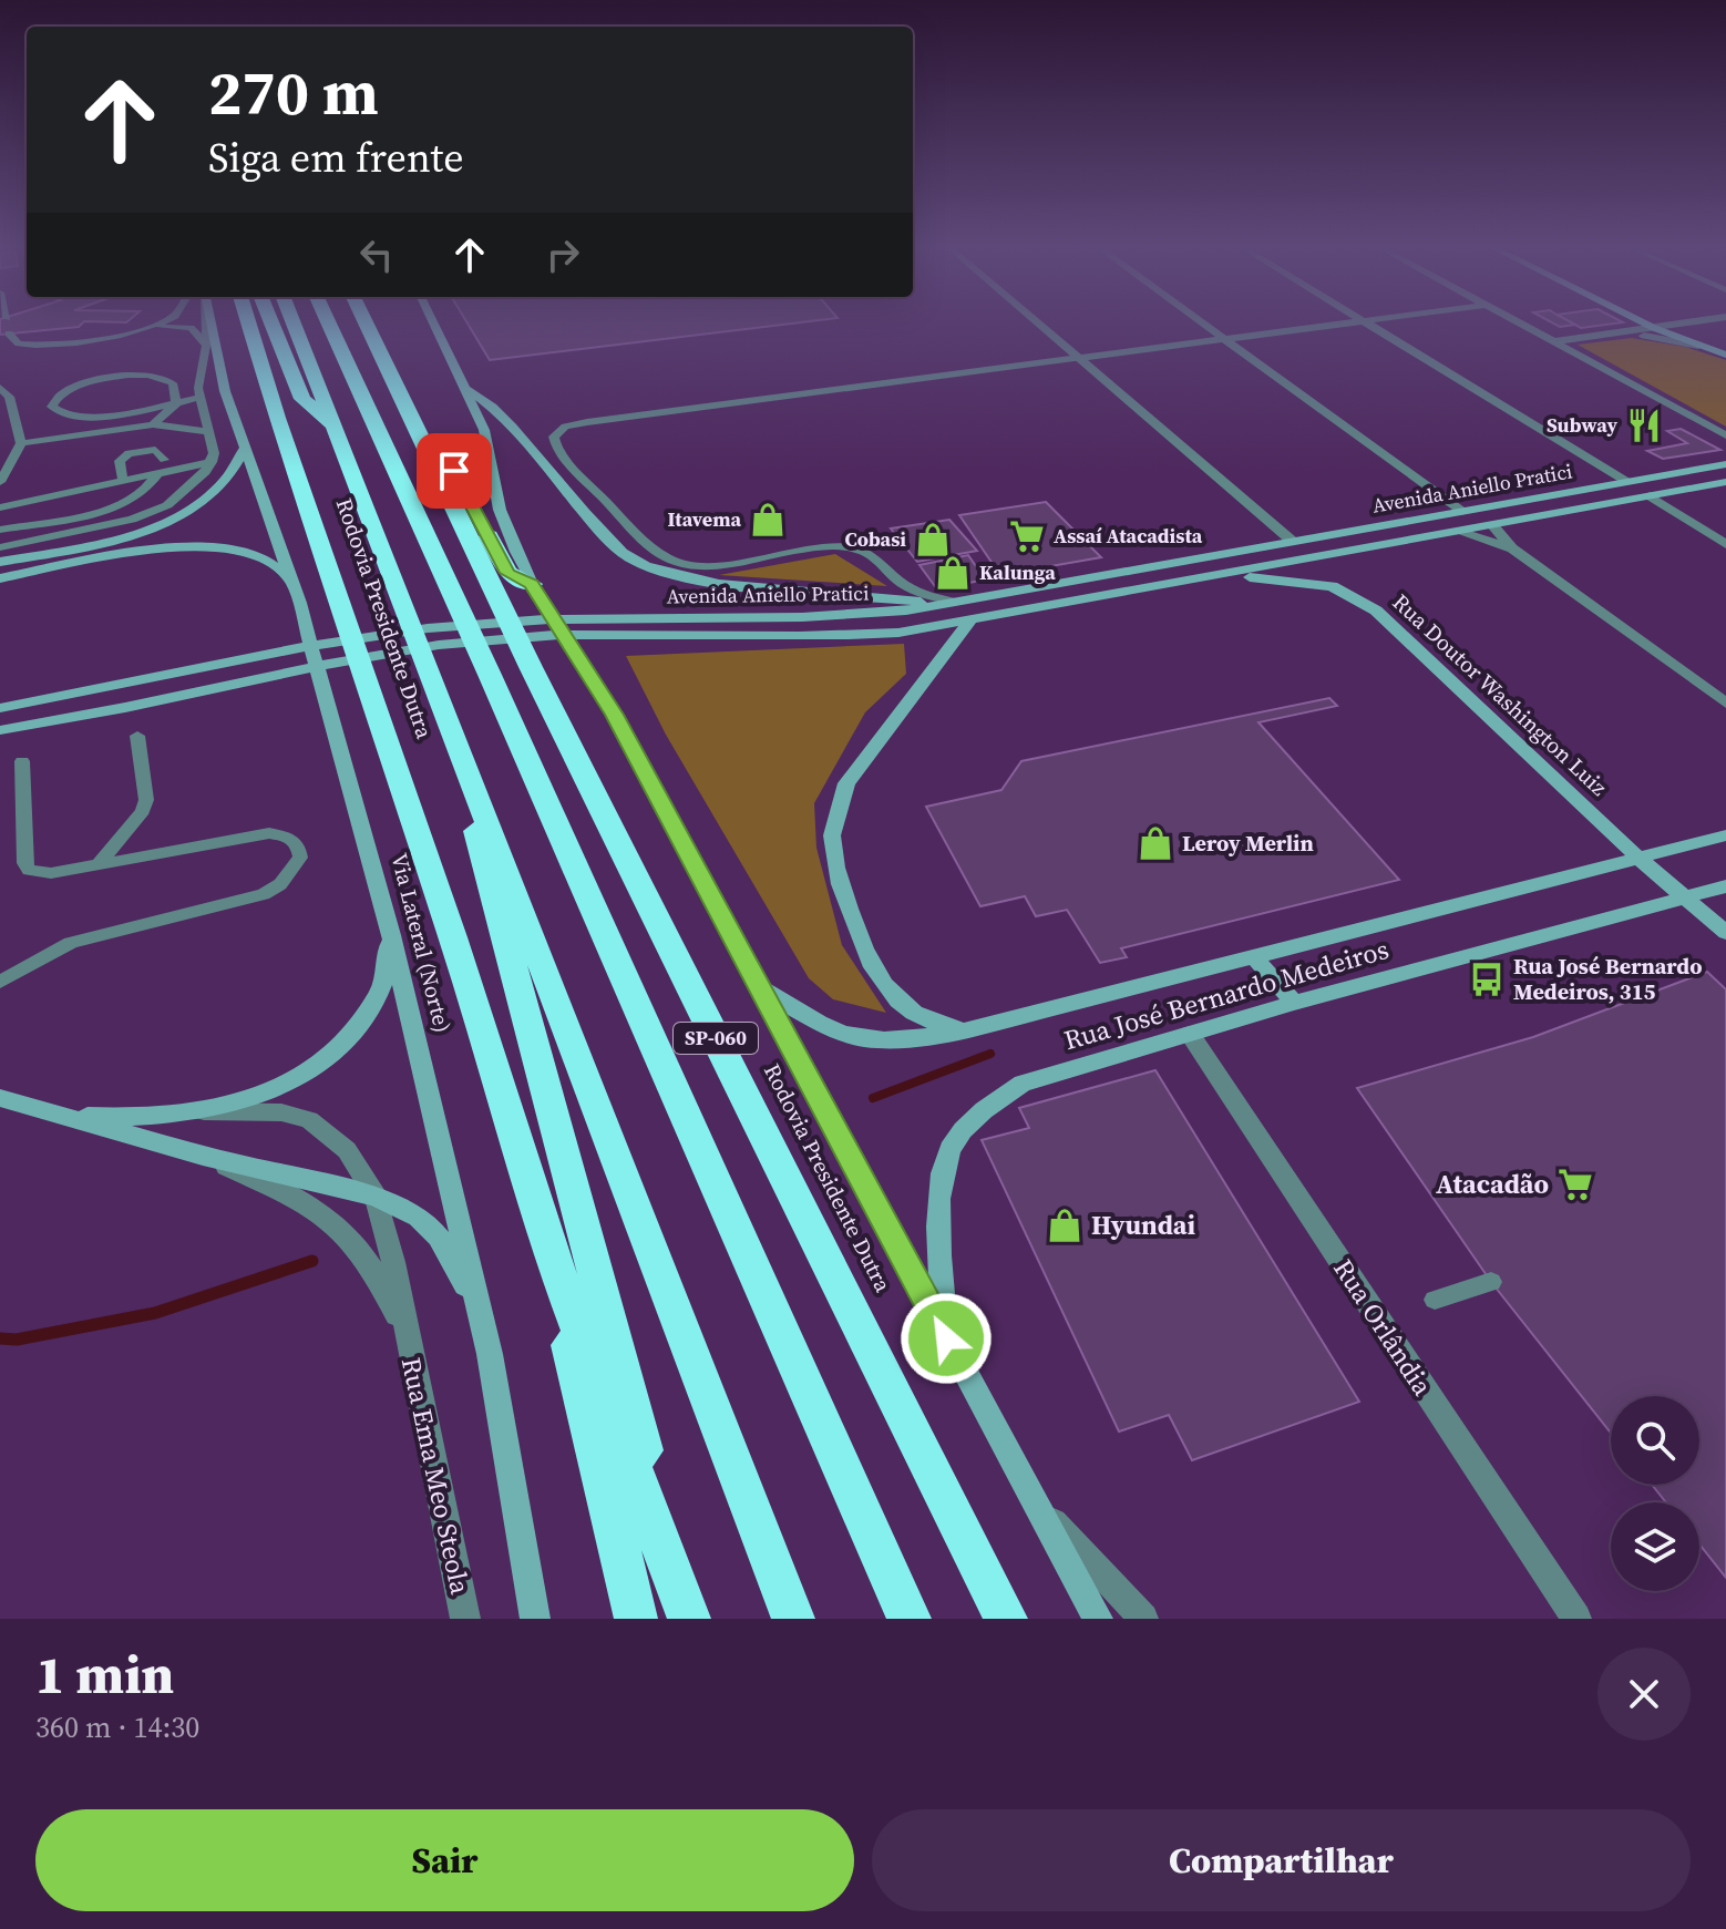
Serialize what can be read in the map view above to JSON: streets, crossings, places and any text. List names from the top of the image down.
{
  "streets": {
    "highway": ["Rodovia Presidente Dutra", "SP-060"],
    "main road": [
      "Avenida Aniello Pratici",
      "Rua Doutor Washington Luiz",
      "Via Lateral (Norte)",
      "Rua José Bernardo Medeiros"
    ],
    "street": ["Rua Orlândia", "Rua Ema Meo Steola"]
  },
  "crossings": [
    ["Avenida Aniello Pratici", "Rua Doutor Washington Luiz"],
    ["Rua Doutor Washington Luiz", "Rua José Bernardo Medeiros"],
    ["Rua José Bernardo Medeiros", "Rua Orlândia"]
  ],
  "places": {
    "restaurant": ["Subway"],
    "shop": [
      "Itavema",
      "Cobasi",
      "Kalunga",
      "Leroy Merlin",
      "Hyundai"
    ],
    "supermarket": ["Assaí Atacadista", "Atacadão"],
    "bus stop": ["Rua José Bernardo Medeiros, 315"]
  },
  "page": {
    "turn": ["270 m", "Siga em frente"],
    "heading": ["1 min", "360 m · 14:30"],
    "buttons": ["Sair", "Compartilhar"]
  }
}
